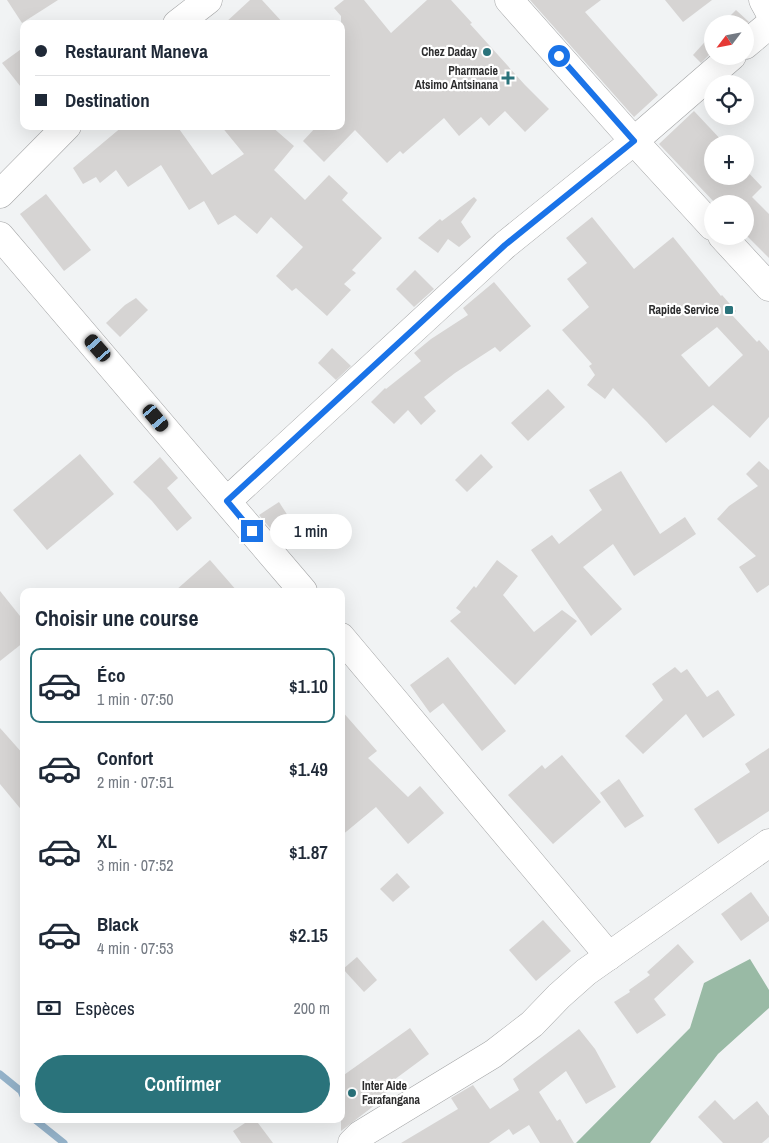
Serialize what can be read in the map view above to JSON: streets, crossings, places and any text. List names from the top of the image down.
{
  "places": {
    "other": ["Chez Daday", "Inter Aide Farafangana"],
    "health": ["Pharmacie Atsimo Antsinana"],
    "transit": ["Rapide Service"]
  },
  "north": "bottom left",
  "page": {
    "map_buttons": ["+", "−"],
    "banner": ["Restaurant Maneva", "Destination"],
    "bubble": "1 min",
    "heading": "Choisir une course",
    "list": [
      {
        "name": "Éco",
        "note": "1 min · 07:50",
        "value": "$1.10"
      },
      {
        "name": "Confort",
        "note": "2 min · 07:51",
        "value": "$1.49"
      },
      {
        "name": "XL",
        "note": "3 min · 07:52",
        "value": "$1.87"
      },
      {
        "name": "Black",
        "note": "4 min · 07:53",
        "value": "$2.15"
      }
    ],
    "pay": ["Espèces", "200 m"],
    "buttons": "Confirmer"
  }
}
